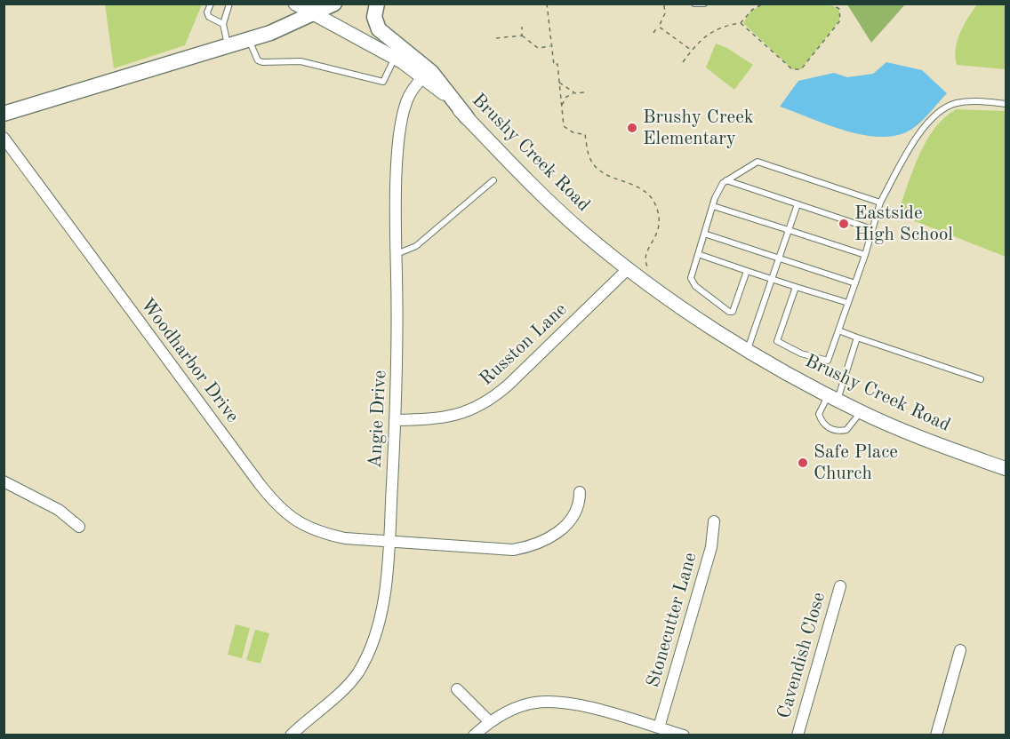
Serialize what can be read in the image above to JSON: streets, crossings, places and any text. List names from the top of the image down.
{
  "streets": {
    "street": [
      "Brushy Creek Road",
      "Russton Lane",
      "Woodharbor Drive",
      "Angie Drive",
      "Stonecutter Lane",
      "Cavendish Close"
    ]
  },
  "crossings": [
    ["Brushy Creek Road", "Russton Lane"],
    ["Brushy Creek Road", "Angie Drive"],
    ["Russton Lane", "Angie Drive"],
    ["Woodharbor Drive", "Angie Drive"]
  ],
  "places": ["Brushy Creek Elementary", "Eastside High School", "Safe Place Church"]
}
